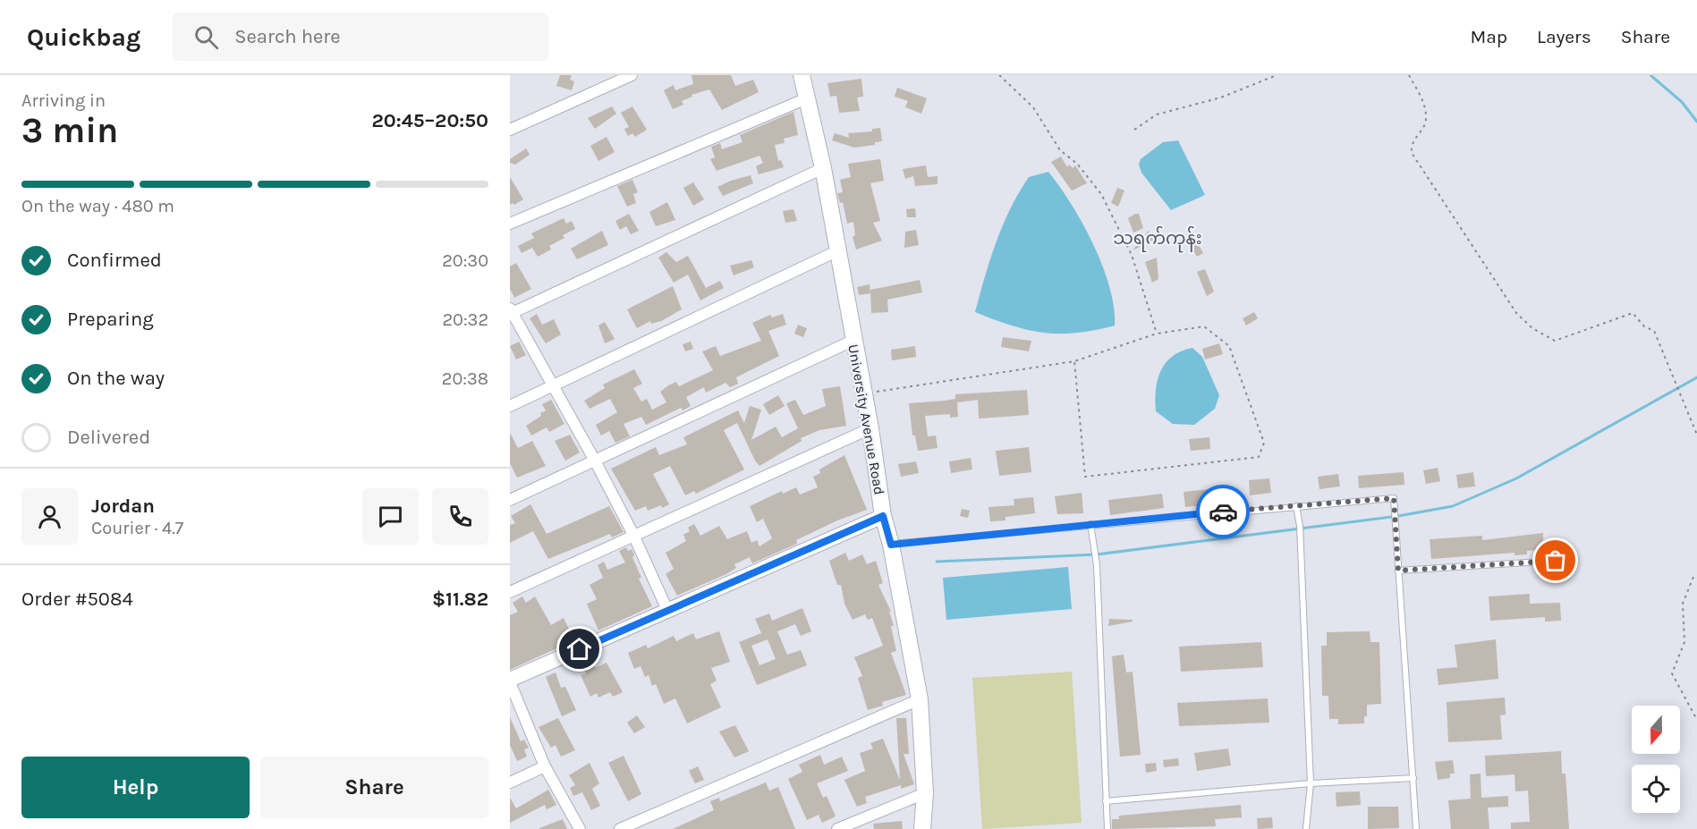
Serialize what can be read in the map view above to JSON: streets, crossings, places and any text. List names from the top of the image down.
{
  "streets": {
    "main road": ["University Avenue Road"]
  },
  "districts": ["သရက်ကုန်း"],
  "north": "bottom",
  "page": {
    "header": "Quickbag",
    "search": "Search here",
    "nav": ["Map", "Layers", "Share"],
    "heading": ["3 min", "Arriving in", "20:45–20:50"],
    "panel": [
      "Jordan",
      "Courier · 4.7",
      "Order #5084",
      "$11.82"
    ],
    "bar": "On the way · 480 m",
    "list": [
      ["Confirmed", "20:30"],
      ["Preparing", "20:32"],
      ["On the way", "20:38"],
      "Delivered"
    ],
    "buttons": ["Help", "Share"]
  }
}
